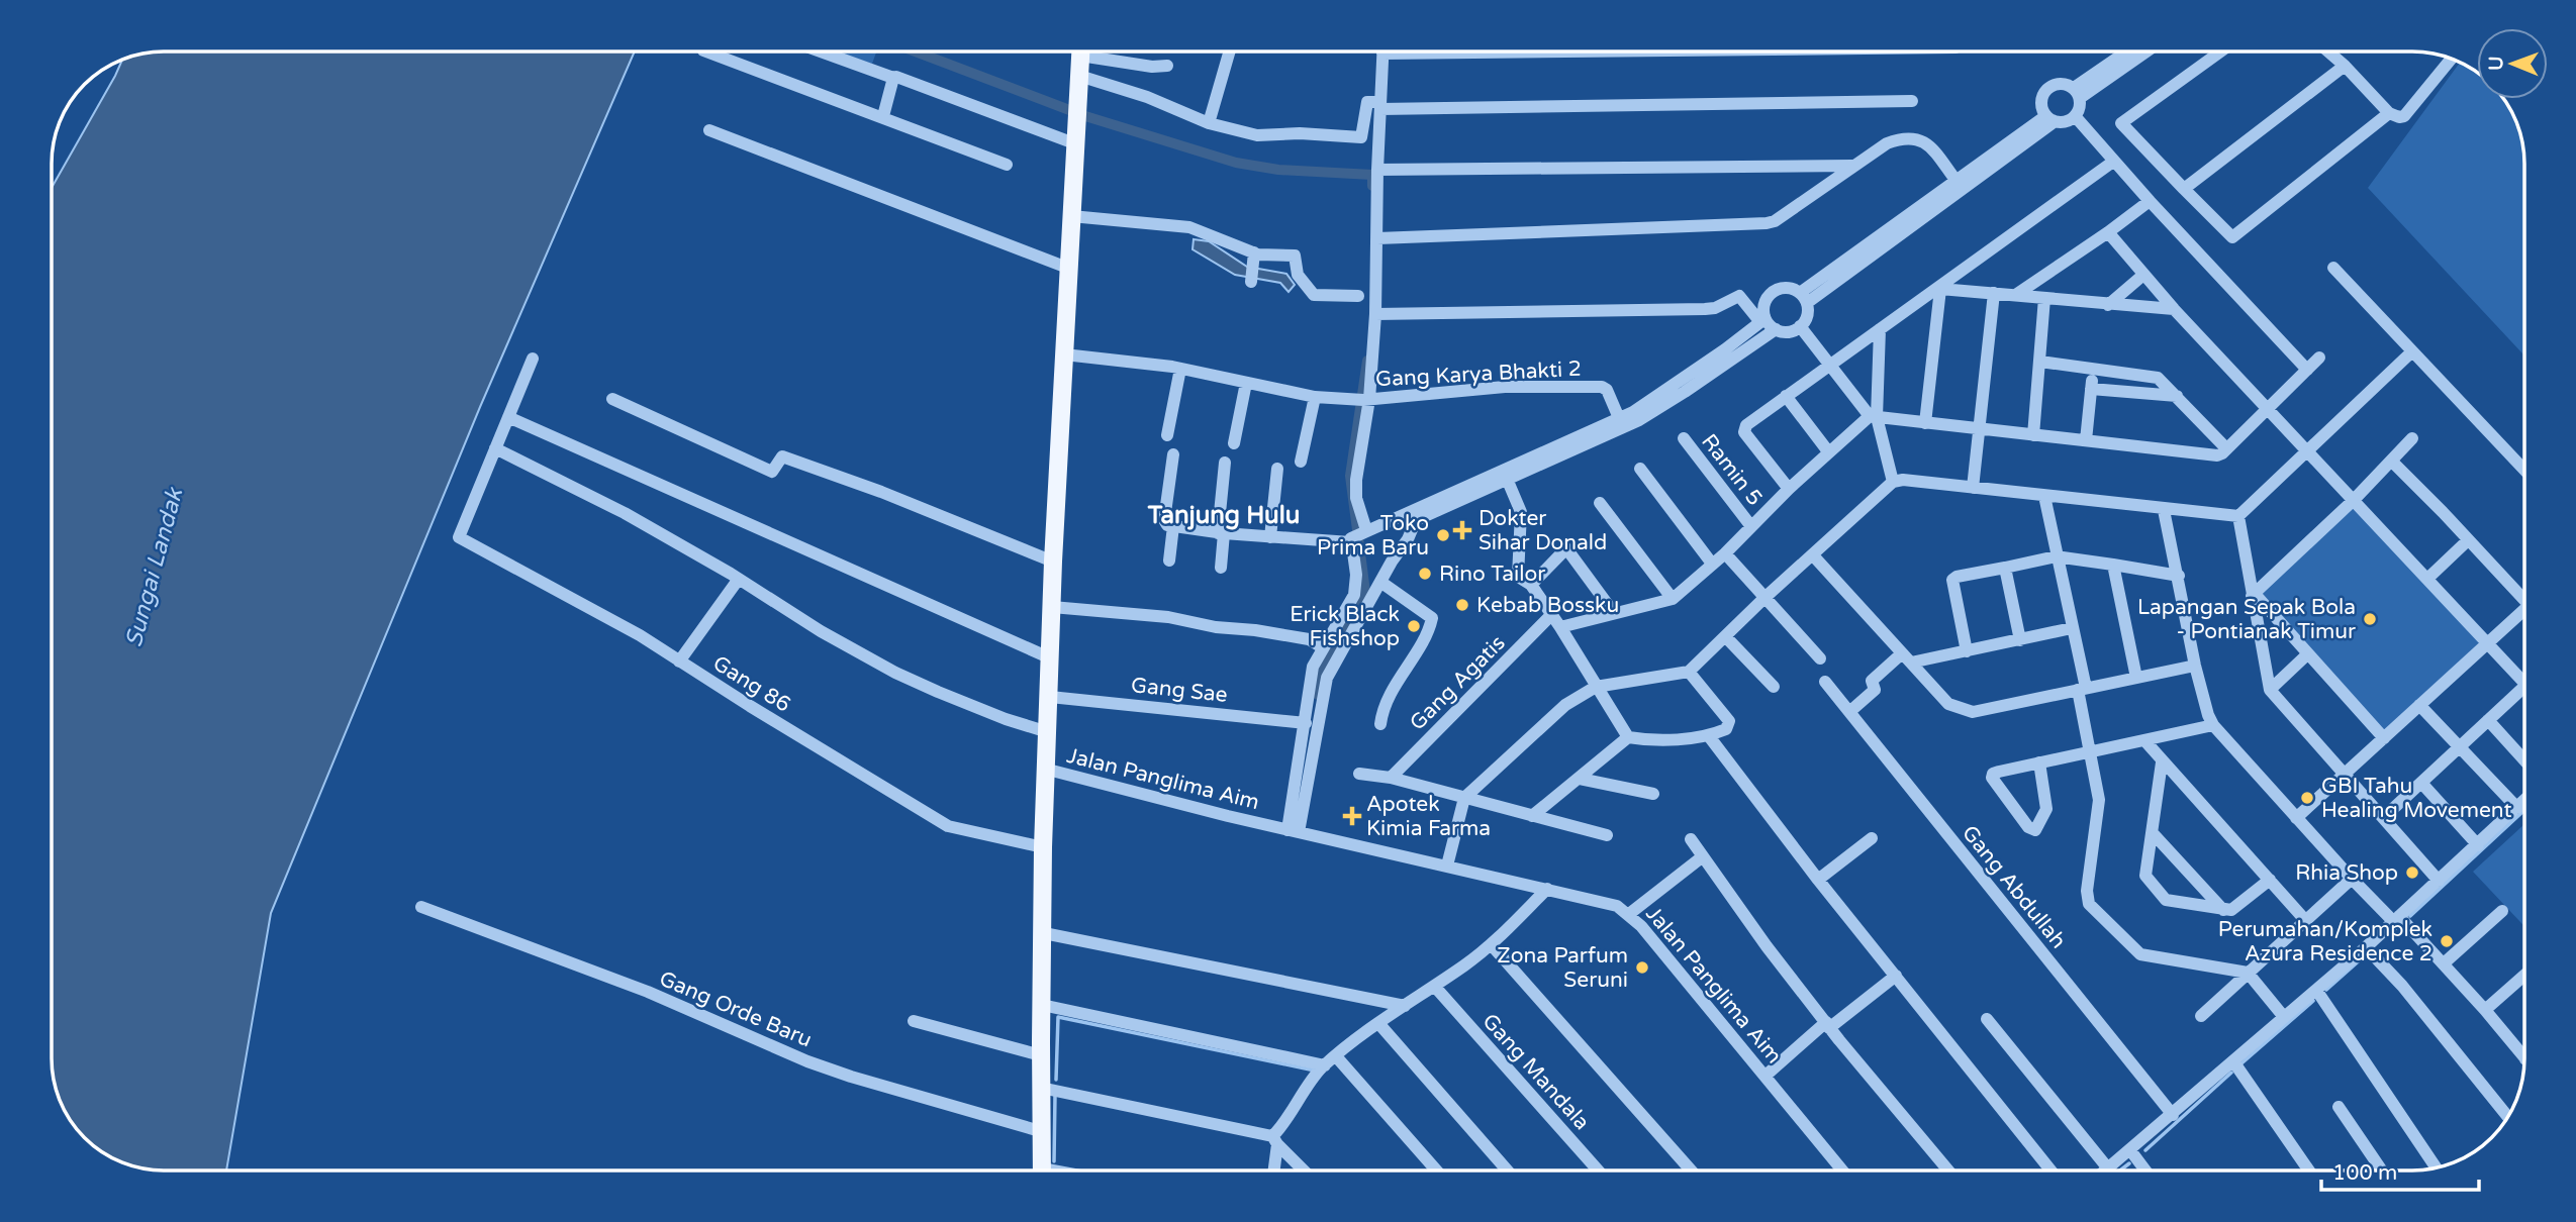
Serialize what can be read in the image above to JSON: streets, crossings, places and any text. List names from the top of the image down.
{
  "streets": {
    "street": [
      "Gang Karya Bhakti 2",
      "Ramin 5",
      "Gang Agatis",
      "Gang 86",
      "Gang Sae",
      "Jalan Panglima Aim",
      "Gang Abdullah",
      "Gang Orde Baru",
      "Gang Mandala"
    ]
  },
  "districts": ["Tanjung Hulu"],
  "water": ["Sungai Landak"],
  "places": {
    "health": ["Dokter Sihar Donald", "Apotek Kimia Farma"],
    "other": [
      "Toko Prima Baru",
      "Rino Tailor",
      "Kebab Bossku",
      "Lapangan Sepak Bola - Pontianak Timur",
      "Erick Black Fishshop",
      "GBI Tahu Healing Movement",
      "Rhia Shop",
      "Perumahan/Komplek Azura Residence 2",
      "Zona Parfum Seruni"
    ]
  },
  "scale_bar": "100 m",
  "north": "left"
}
